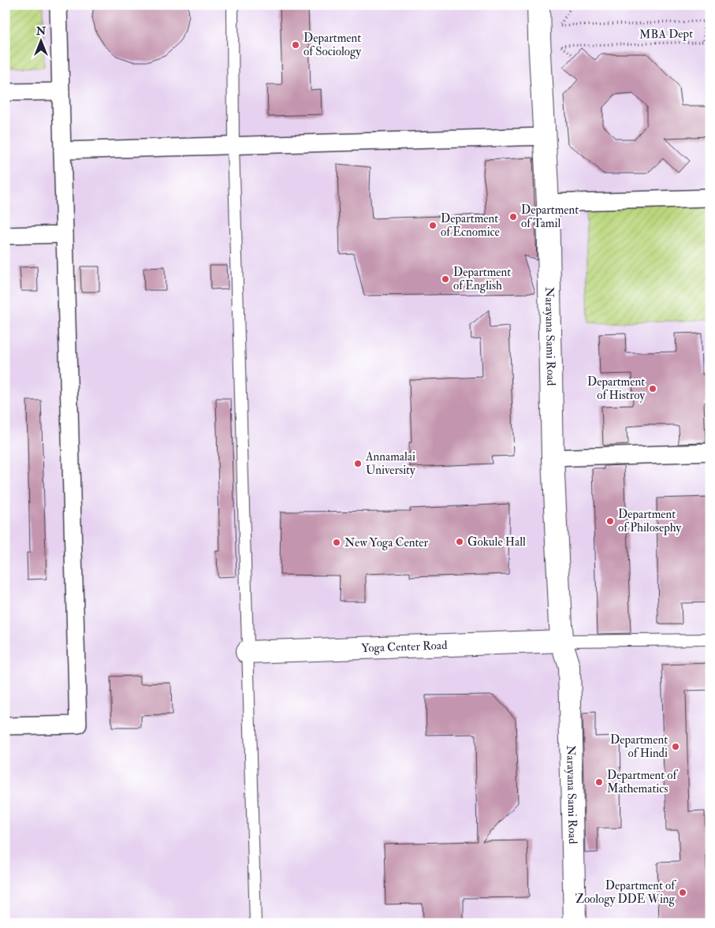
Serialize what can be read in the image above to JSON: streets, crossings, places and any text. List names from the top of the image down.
{
  "streets": {
    "street": ["Narayana Sami Road", "Yoga Center Road"],
    "path": ["MBA Dept"]
  },
  "crossings": [
    ["Narayana Sami Road", "Yoga Center Road"]
  ],
  "places": [
    "Department of Sociology",
    "Department of Tamil",
    "Department of Ecnomice",
    "Department of English",
    "Department of Histroy",
    "Annamalai University",
    "Department of Philosephy",
    "Gokule Hall",
    "New Yoga Center",
    "Department of Hindi",
    "Department of Mathematics",
    "Department of Zoology DDE Wing"
  ],
  "north": "top"
}
